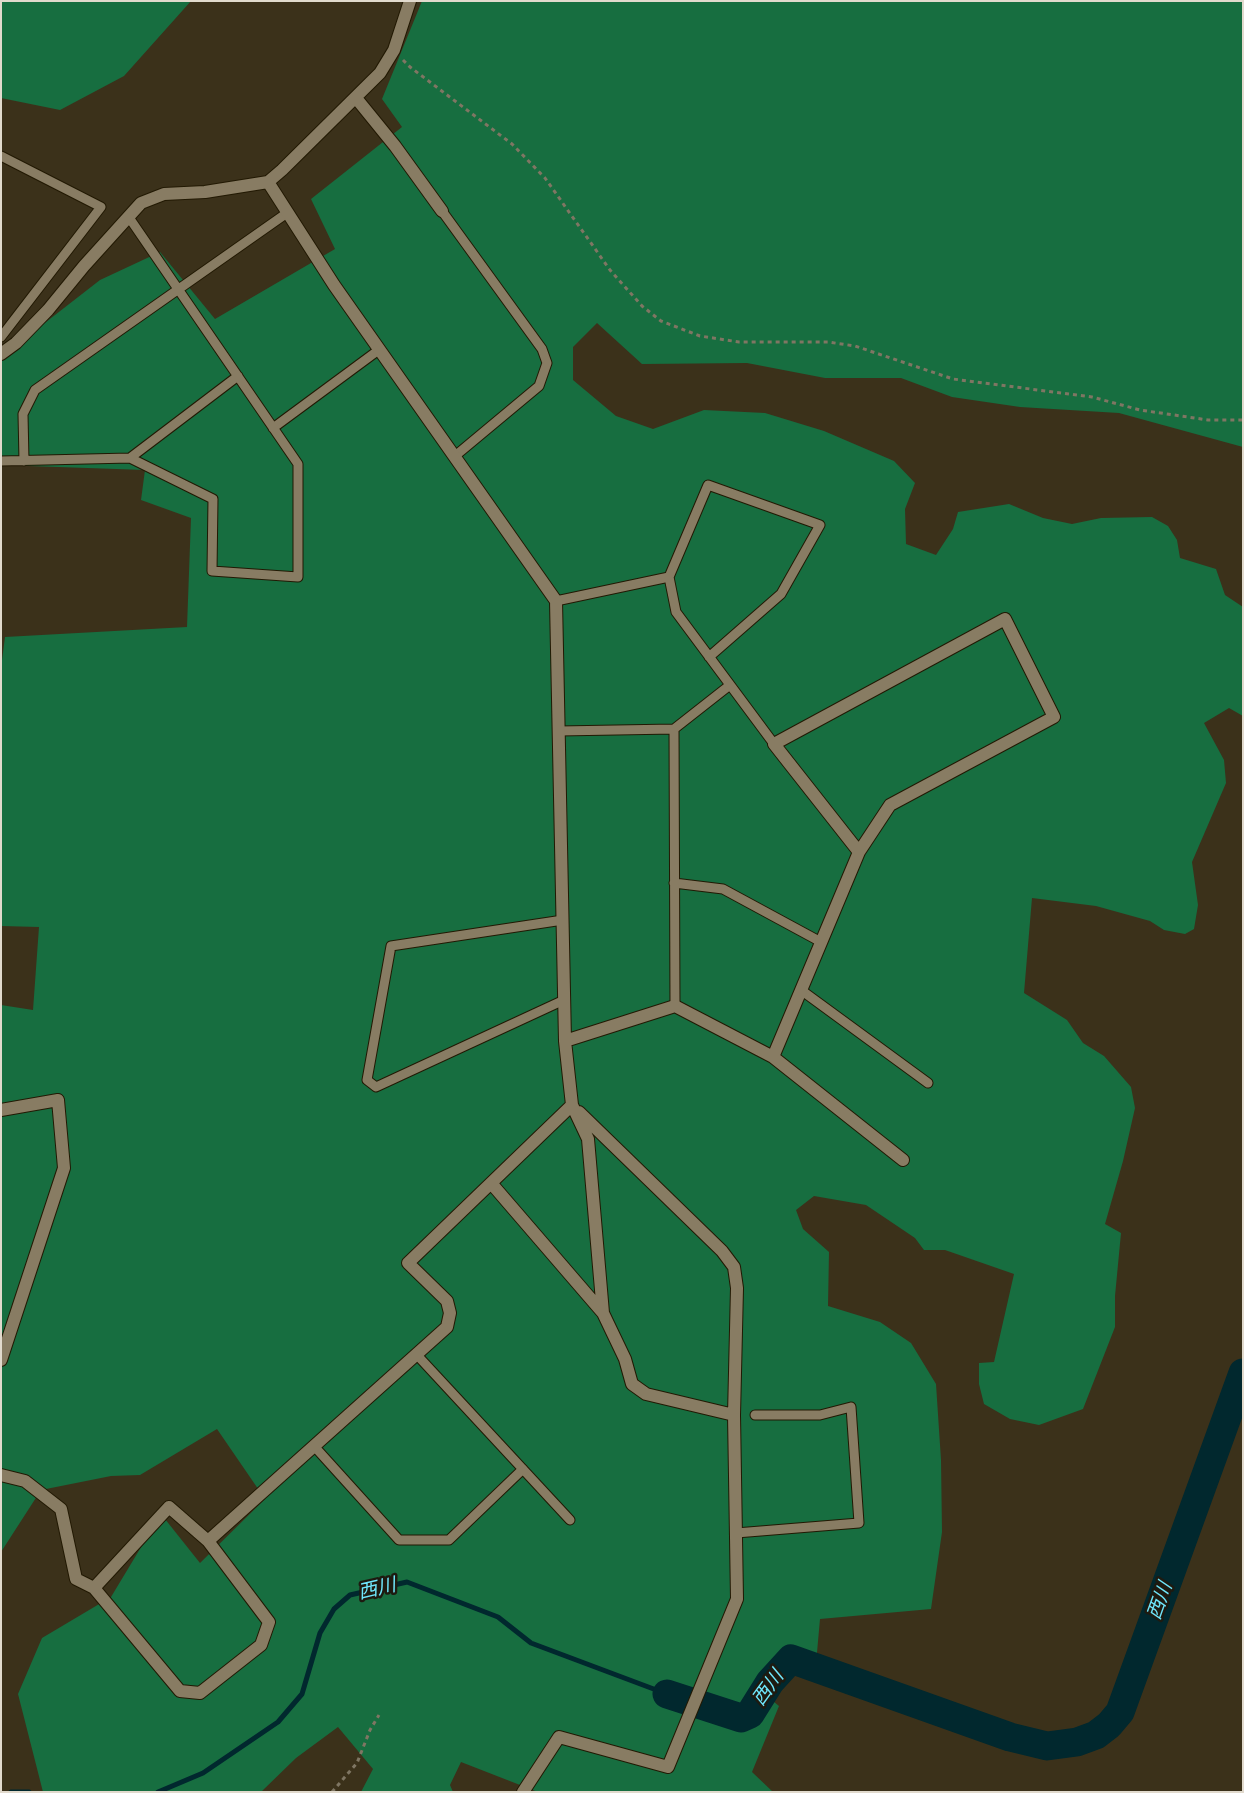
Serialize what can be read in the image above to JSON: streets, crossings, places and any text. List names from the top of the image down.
{
  "water": ["西川"]
}
